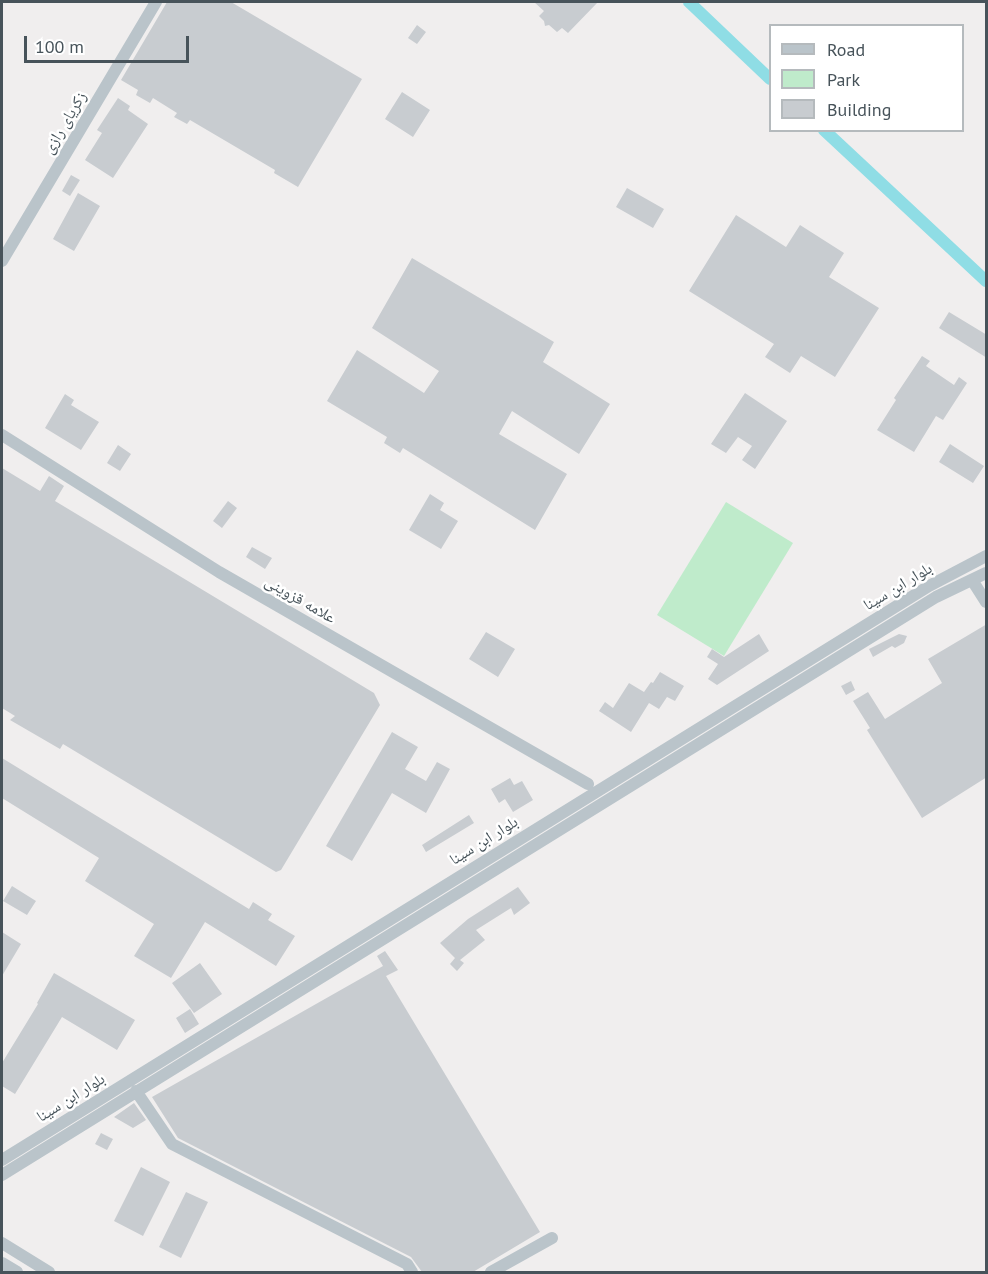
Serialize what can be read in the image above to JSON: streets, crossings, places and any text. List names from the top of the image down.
{
  "streets": {
    "street": ["زکریای رازی", "بلوار ابن سینا", "علامه قزوینی"]
  },
  "legend": ["Road", "Park", "Building"],
  "scale_bar": "100 m"
}
